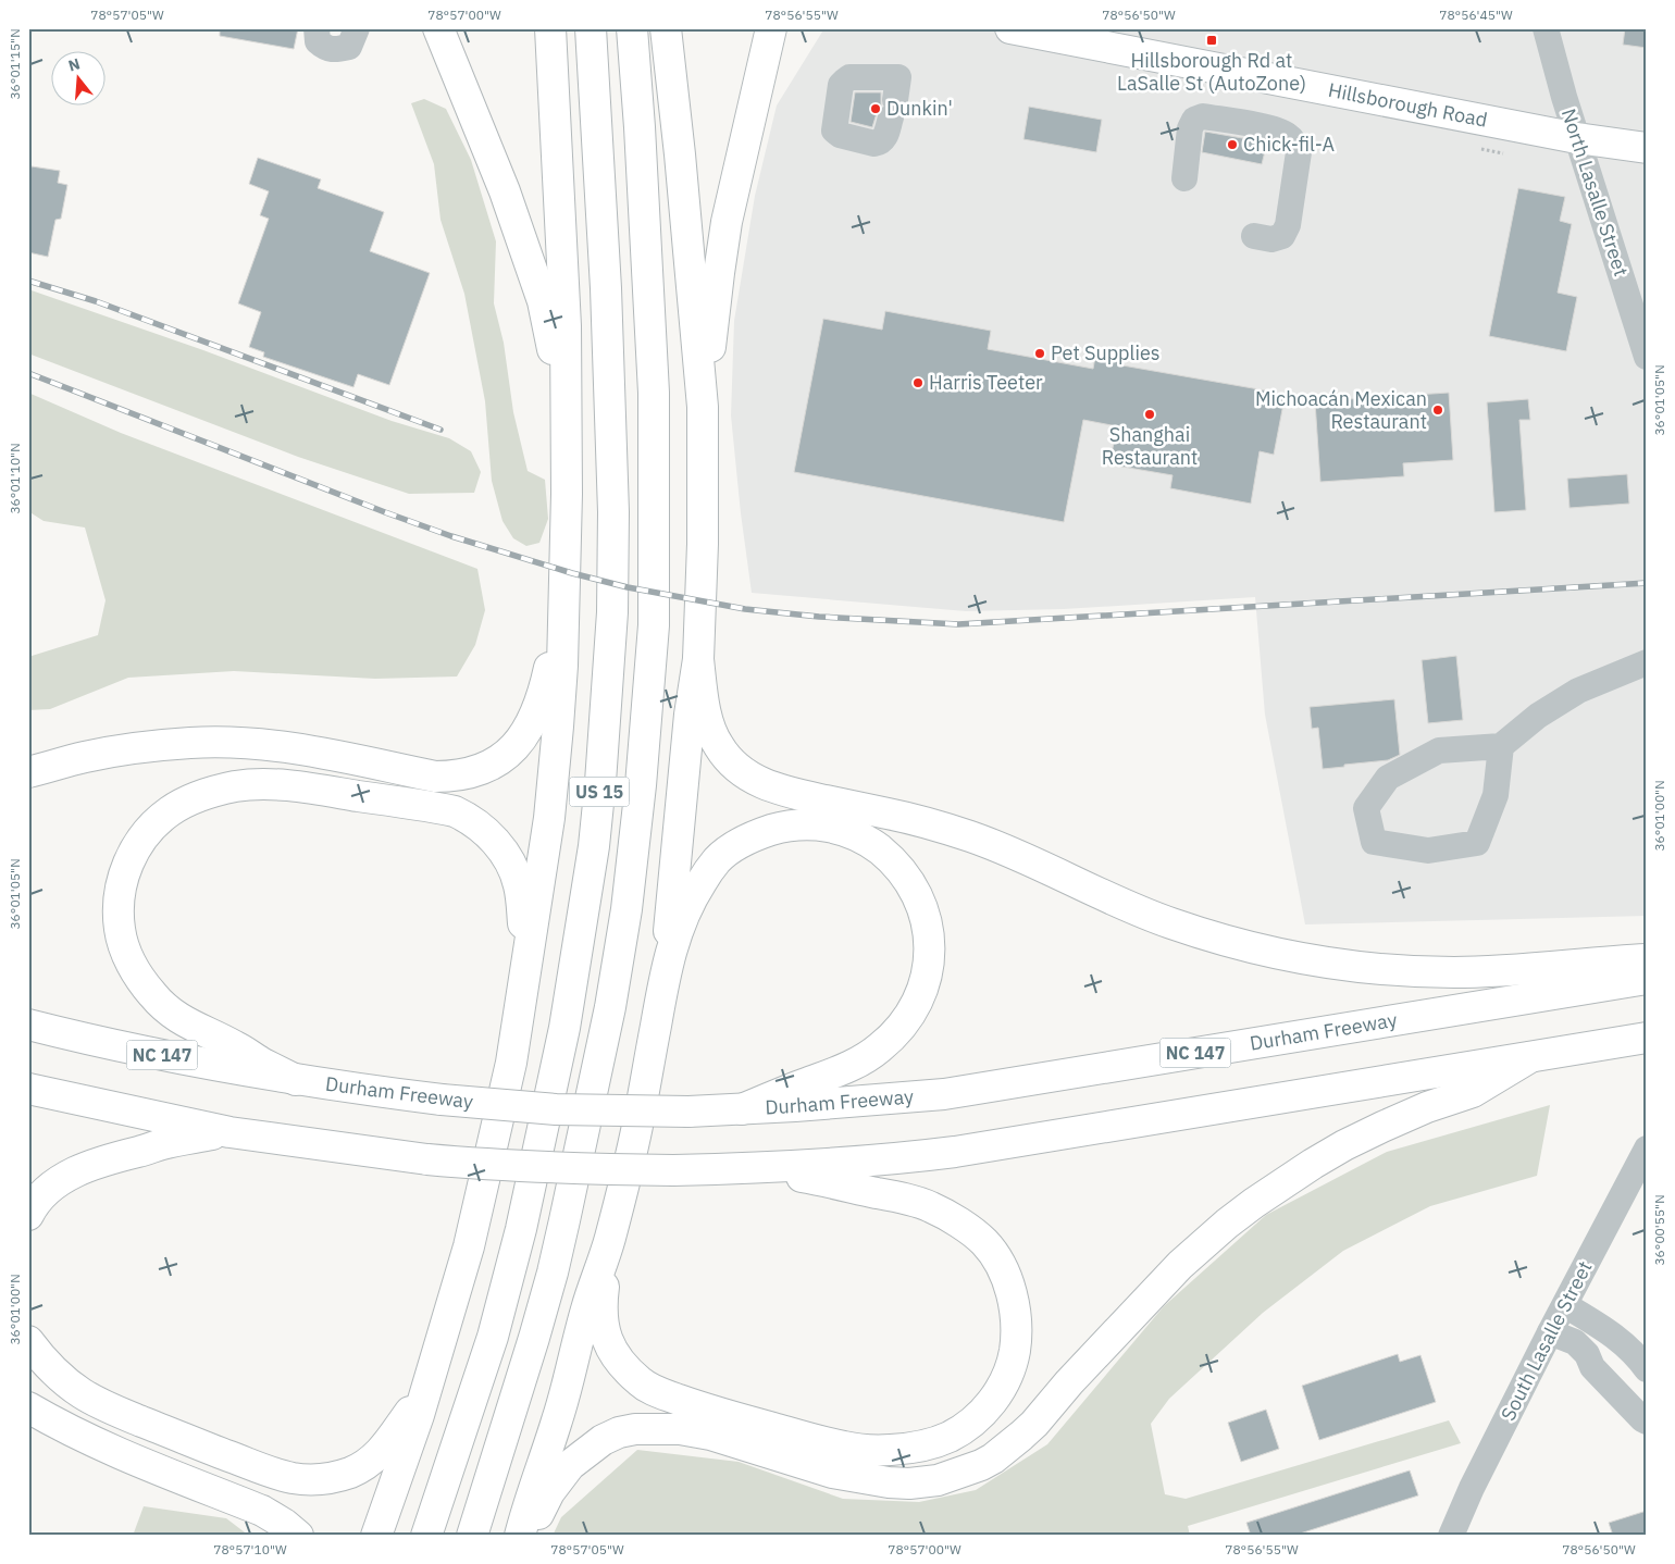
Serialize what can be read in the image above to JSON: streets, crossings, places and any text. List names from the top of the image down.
{
  "streets": {
    "main road": [
      "Hillsborough Road",
      "US 15",
      "Durham Freeway",
      "NC 147"
    ],
    "street": ["North Lasalle Street", "South Lasalle Street"]
  },
  "crossings": [
    ["Hillsborough Road", "North Lasalle Street"]
  ],
  "places": {
    "transit": ["Hillsborough Rd at LaSalle St (AutoZone)"],
    "other": [
      "Dunkin'",
      "Chick-fil-A",
      "Pet Supplies",
      "Harris Teeter",
      "Michoacán Mexican Restaurant",
      "Shanghai Restaurant"
    ]
  },
  "north": "top",
  "coordinates": [
    "78°57'05\"W",
    "78°57'00\"W",
    "78°56'55\"W",
    "78°56'50\"W",
    "78°56'45\"W",
    "36°01'15\"N",
    "36°01'05\"N",
    "36°01'10\"N",
    "36°01'00\"N",
    "36°00'55\"N",
    "78°57'10\"W"
  ]
}
